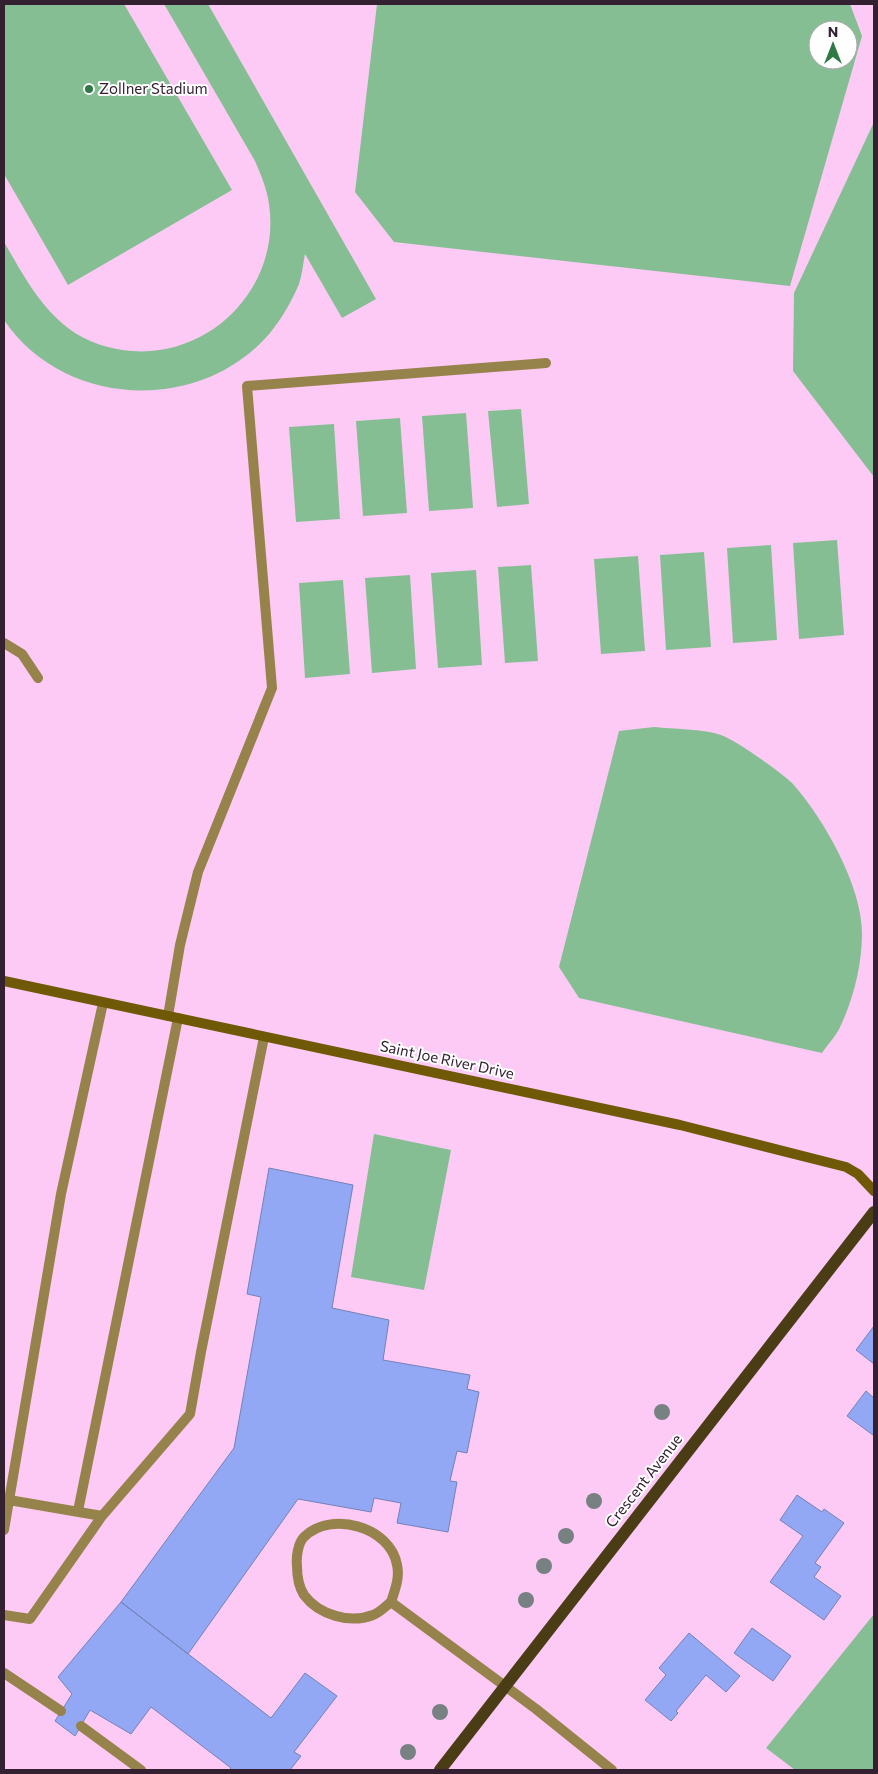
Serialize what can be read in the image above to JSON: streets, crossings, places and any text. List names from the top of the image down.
{
  "streets": {
    "main road": ["Saint Joe River Drive", "Crescent Avenue"]
  },
  "places": ["Zollner Stadium"],
  "north": "top"
}
